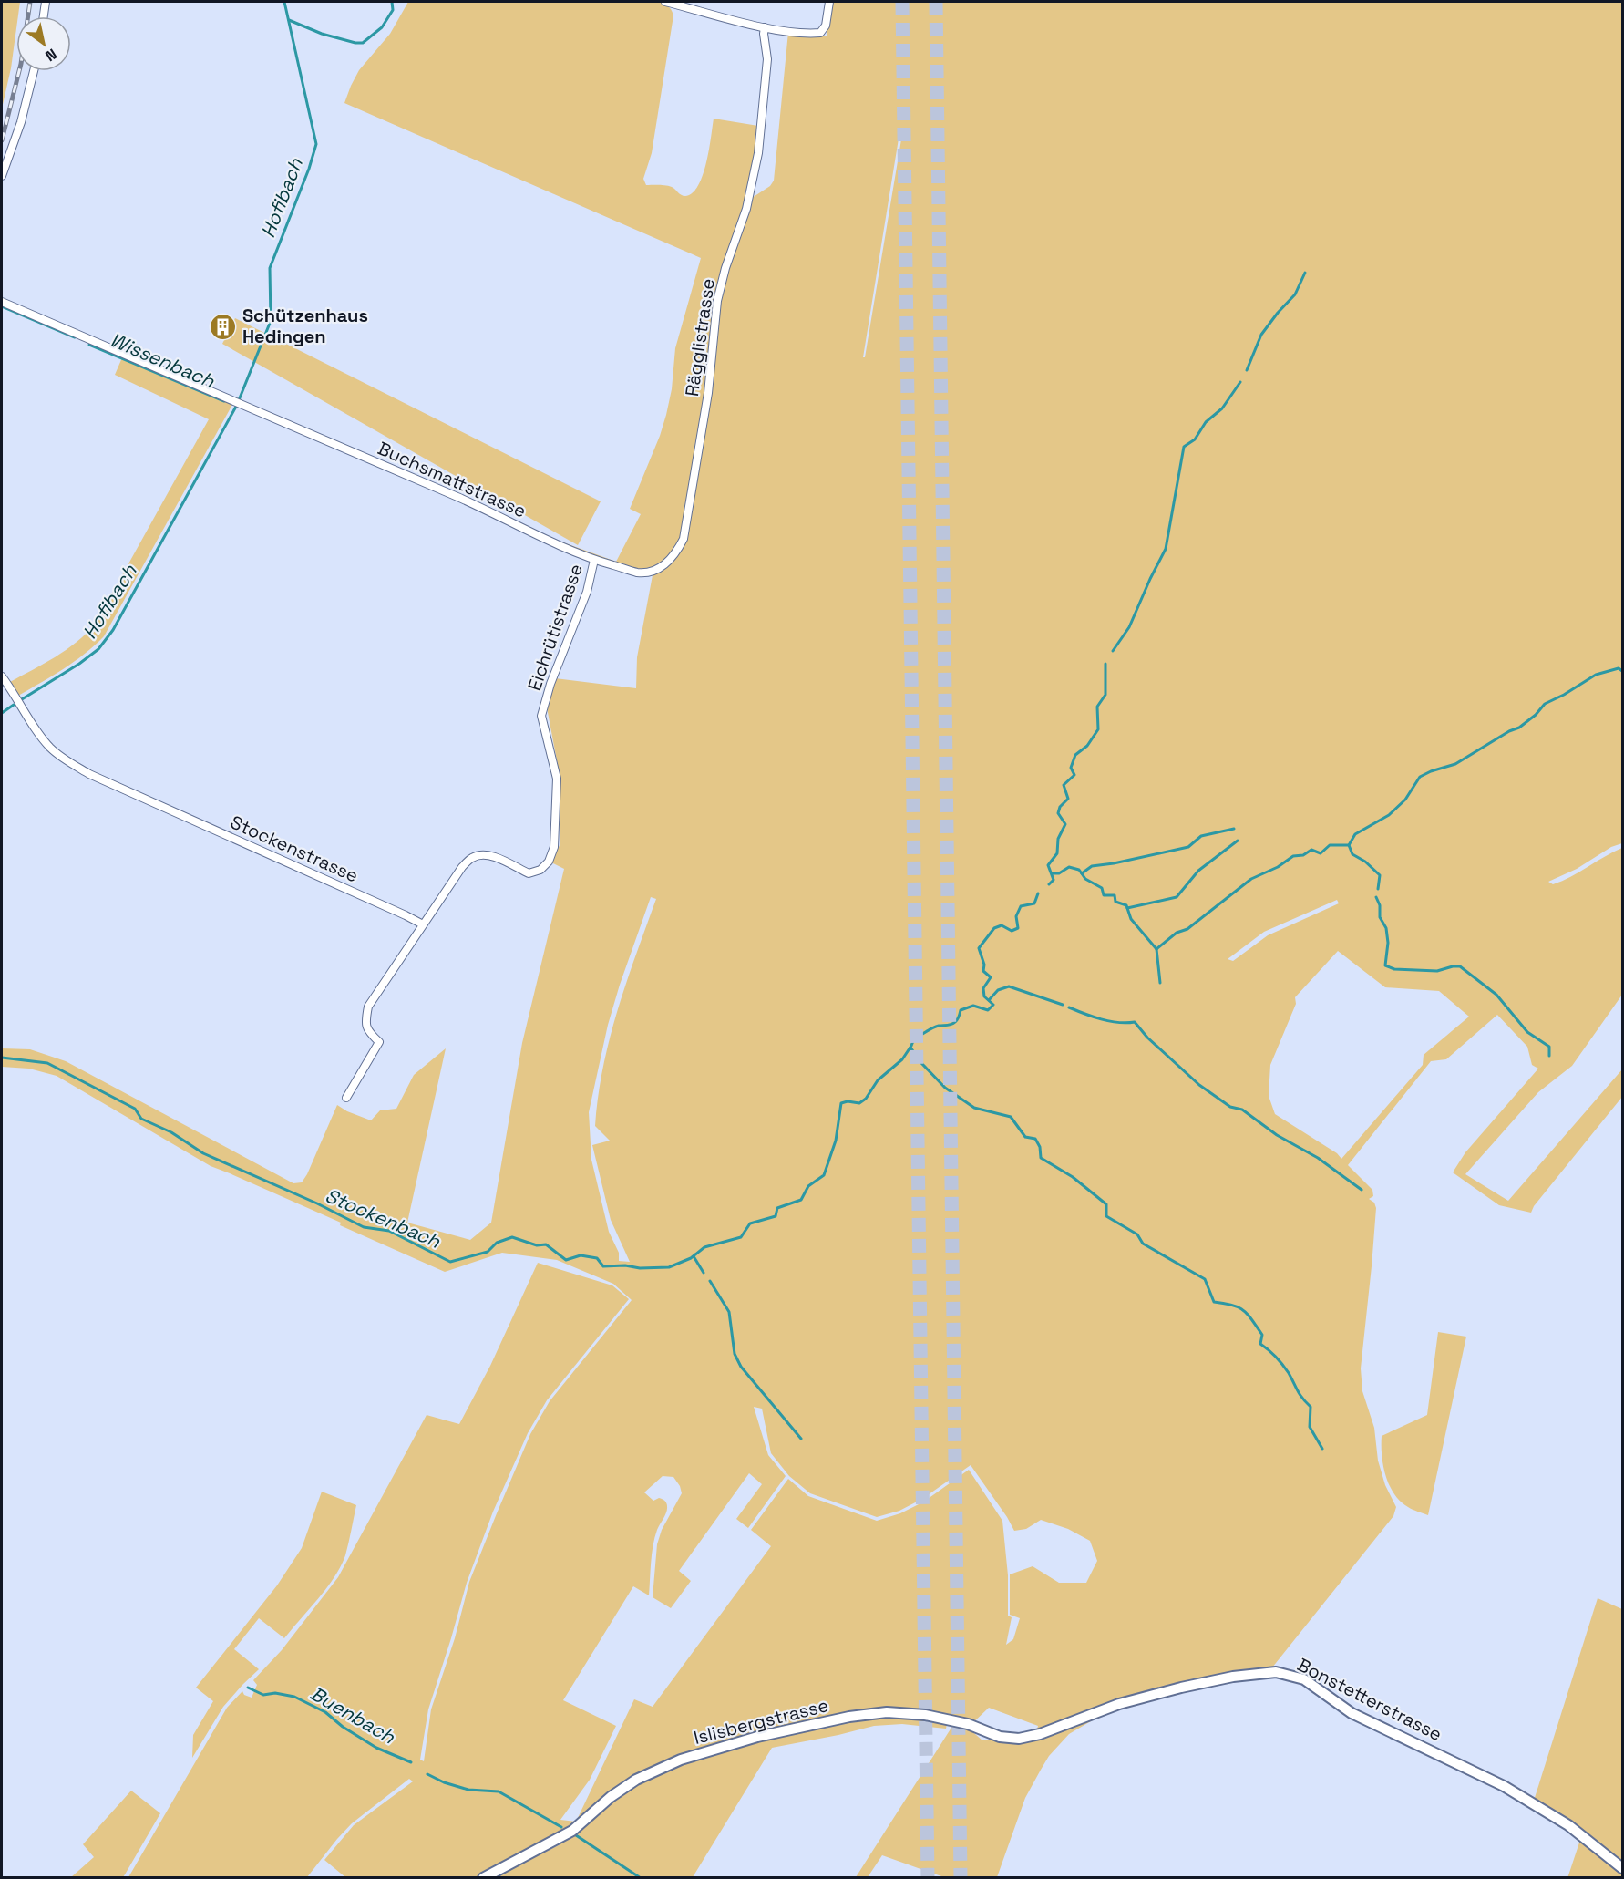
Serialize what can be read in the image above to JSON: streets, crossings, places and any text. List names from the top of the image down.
{
  "streets": {
    "street": [
      "Rägglistrasse",
      "Buchsmattstrasse",
      "Eichrütistrasse",
      "Stockenstrasse",
      "Bonstetterstrasse",
      "Islisbergstrasse"
    ]
  },
  "crossings": [
    ["Rägglistrasse", "Buchsmattstrasse"],
    ["Buchsmattstrasse", "Eichrütistrasse"],
    ["Eichrütistrasse", "Stockenstrasse"],
    ["Bonstetterstrasse", "Islisbergstrasse"]
  ],
  "water": [
    "Hofibach",
    "Wissenbach",
    "Stockenbach",
    "Buenbach"
  ],
  "places": {
    "building": ["Schützenhaus Hedingen"]
  },
  "north": "bottom right"
}
